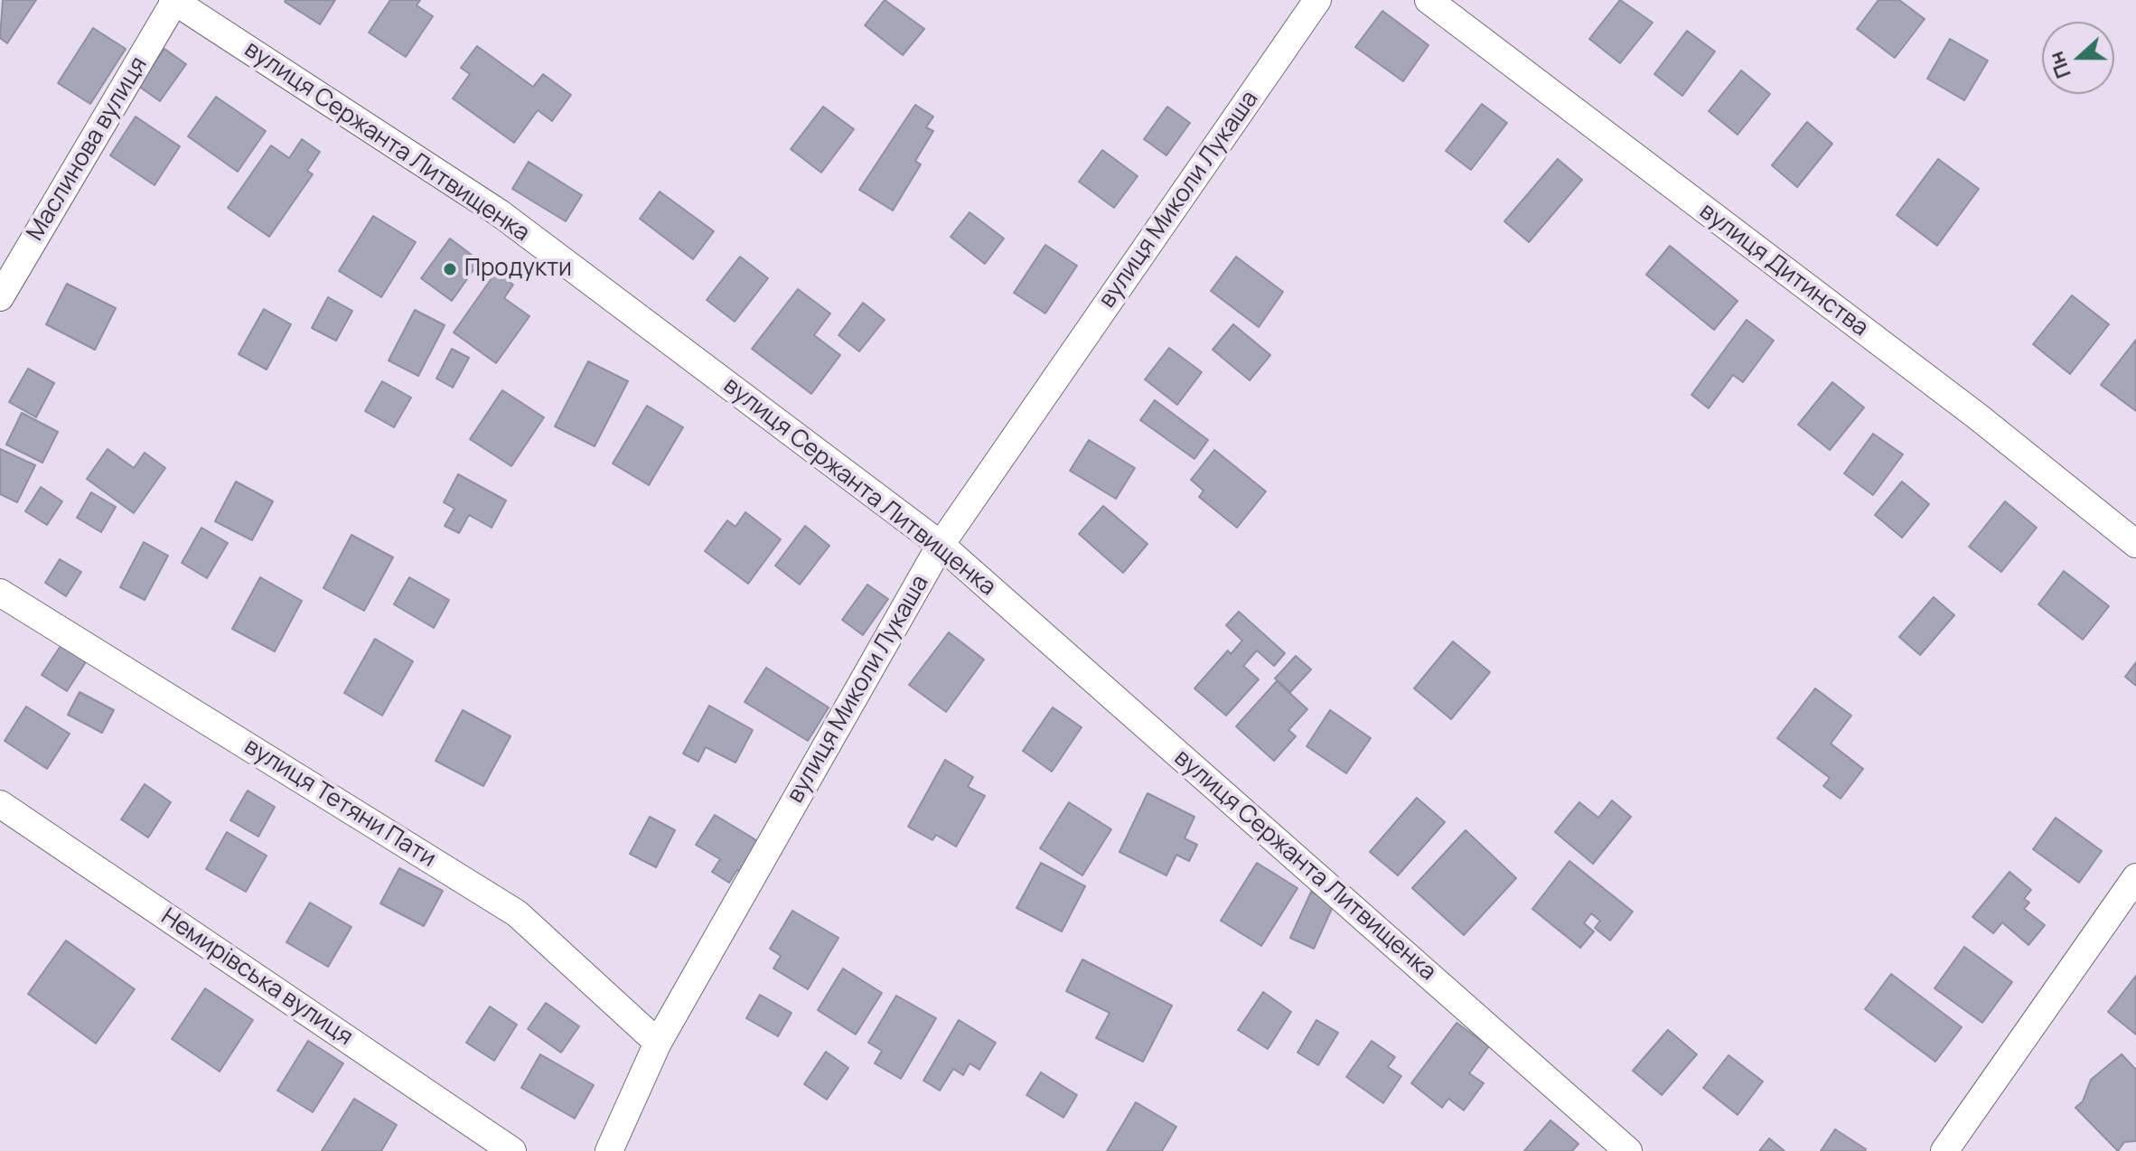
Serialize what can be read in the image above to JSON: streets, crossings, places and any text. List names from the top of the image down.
{
  "streets": {
    "street": [
      "вулиця Сержанта Литвищенка",
      "Маслинова вулиця",
      "вулиця Миколи Лукаша",
      "вулиця Дитинства",
      "вулиця Тетяни Пати",
      "Немирівська вулиця"
    ]
  },
  "crossings": [
    ["вулиця Сержанта Литвищенка", "Маслинова вулиця"],
    ["вулиця Сержанта Литвищенка", "вулиця Миколи Лукаша"],
    ["вулиця Миколи Лукаша", "вулиця Тетяни Пати"]
  ],
  "places": ["Продукти"],
  "north": "left"
}
